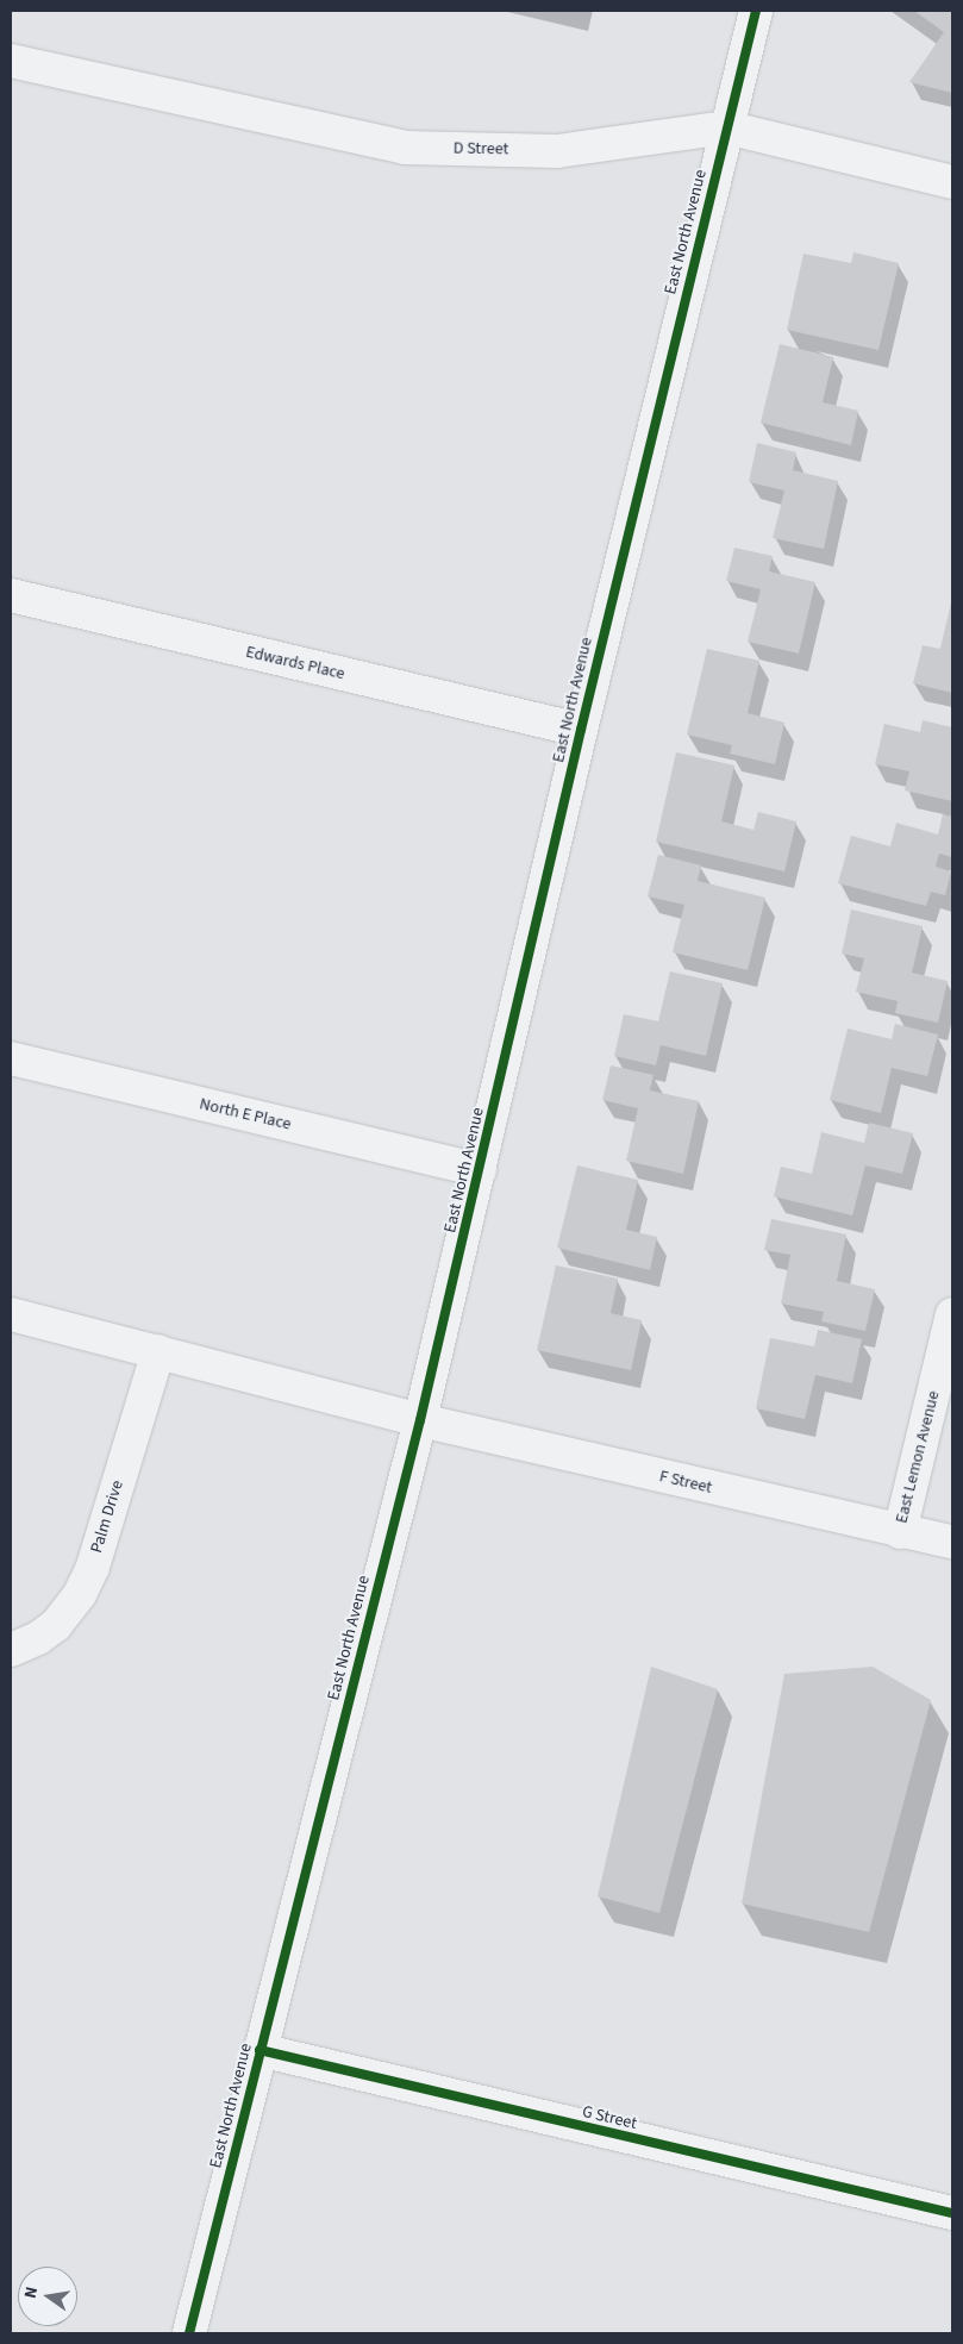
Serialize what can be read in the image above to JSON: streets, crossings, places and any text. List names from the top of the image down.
{
  "streets": {
    "street": [
      "D Street",
      "East North Avenue",
      "Edwards Place",
      "North E Place",
      "East Lemon Avenue",
      "F Street",
      "Palm Drive",
      "G Street"
    ]
  },
  "crossings": [
    ["D Street", "East North Avenue"],
    ["East North Avenue", "Edwards Place"],
    ["East North Avenue", "North E Place"],
    ["East North Avenue", "F Street"],
    ["East North Avenue", "G Street"],
    ["East Lemon Avenue", "F Street"]
  ],
  "north": "left"
}
